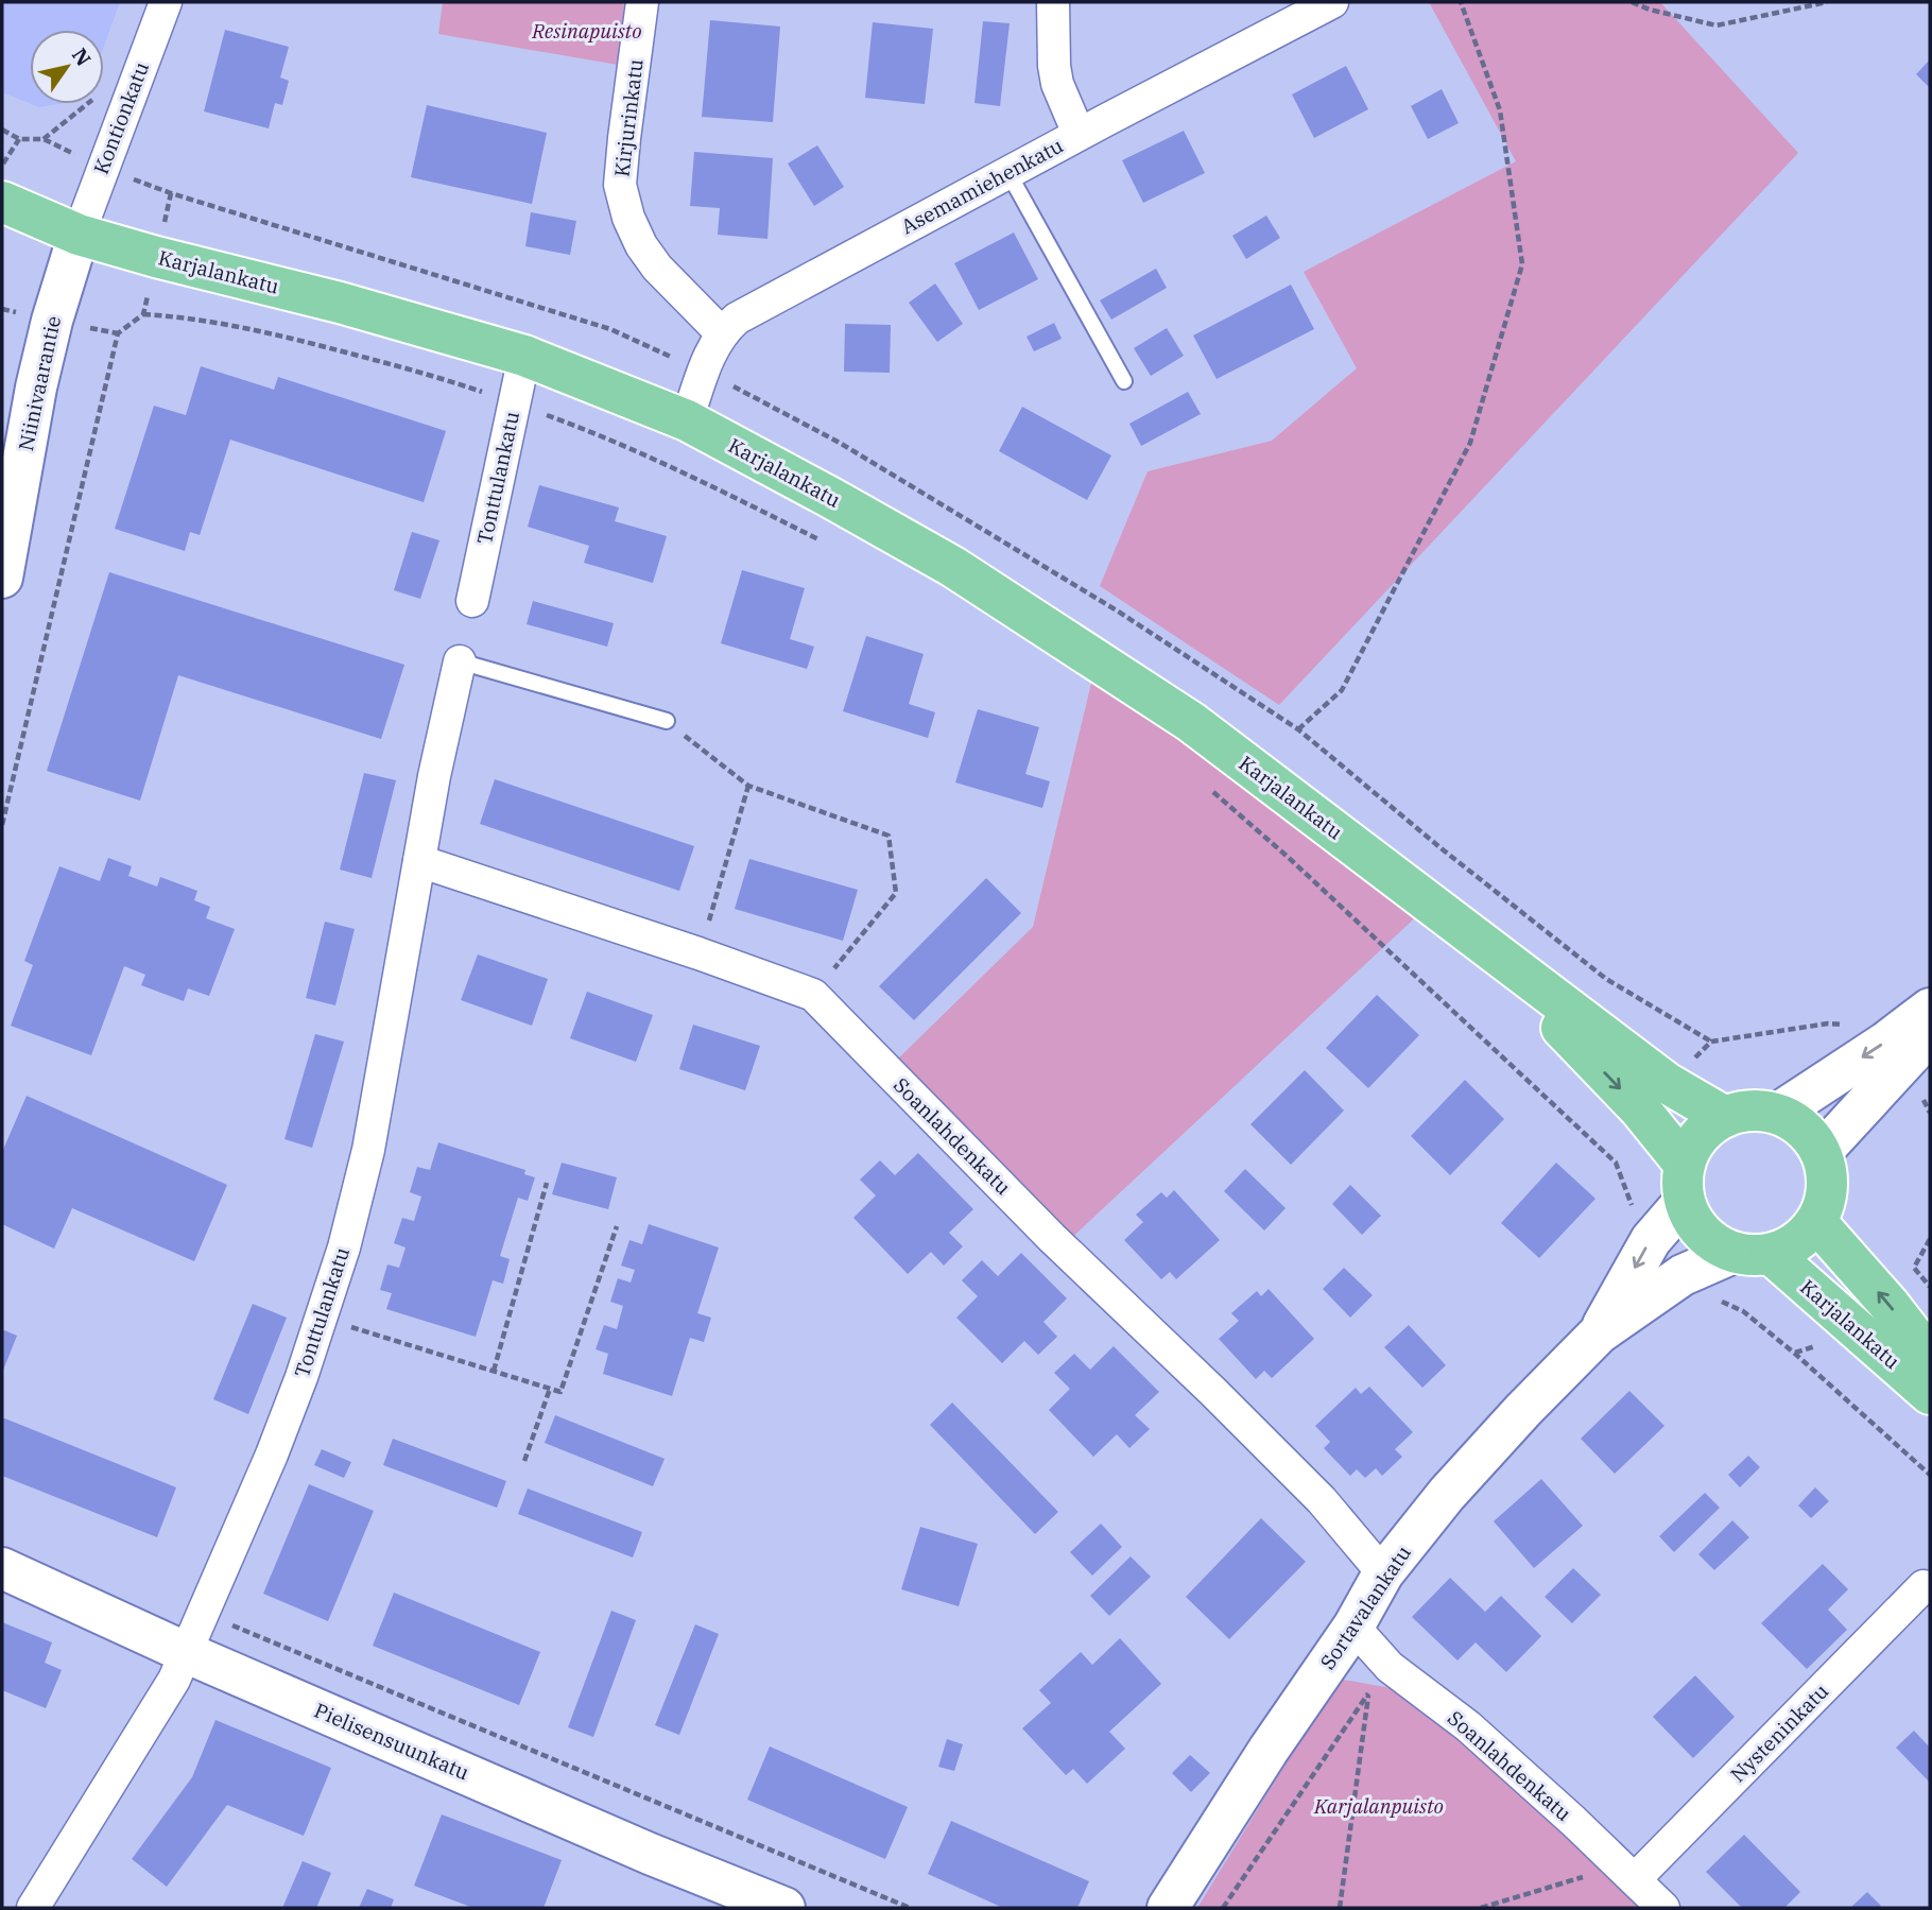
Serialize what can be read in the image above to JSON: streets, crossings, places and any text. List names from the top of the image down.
{
  "streets": {
    "main road": ["Karjalankatu"],
    "street": [
      "Kontionkatu",
      "Kirjurinkatu",
      "Asemamiehenkatu",
      "Niinivaarantie",
      "Tonttulankatu",
      "Soanlahdenkatu",
      "Sortavalankatu",
      "Nysteninkatu",
      "Pielisensuunkatu"
    ]
  },
  "crossings": [
    ["Kontionkatu", "Karjalankatu"],
    ["Kontionkatu", "Niinivaarantie"],
    ["Kirjurinkatu", "Asemamiehenkatu"],
    ["Karjalankatu", "Niinivaarantie"],
    ["Karjalankatu", "Tonttulankatu"],
    ["Karjalankatu", "Sortavalankatu"],
    ["Tonttulankatu", "Soanlahdenkatu"],
    ["Tonttulankatu", "Pielisensuunkatu"],
    ["Soanlahdenkatu", "Sortavalankatu"],
    ["Soanlahdenkatu", "Nysteninkatu"]
  ],
  "parks": ["Resinapuisto", "Karjalanpuisto"],
  "north": "top right"
}
